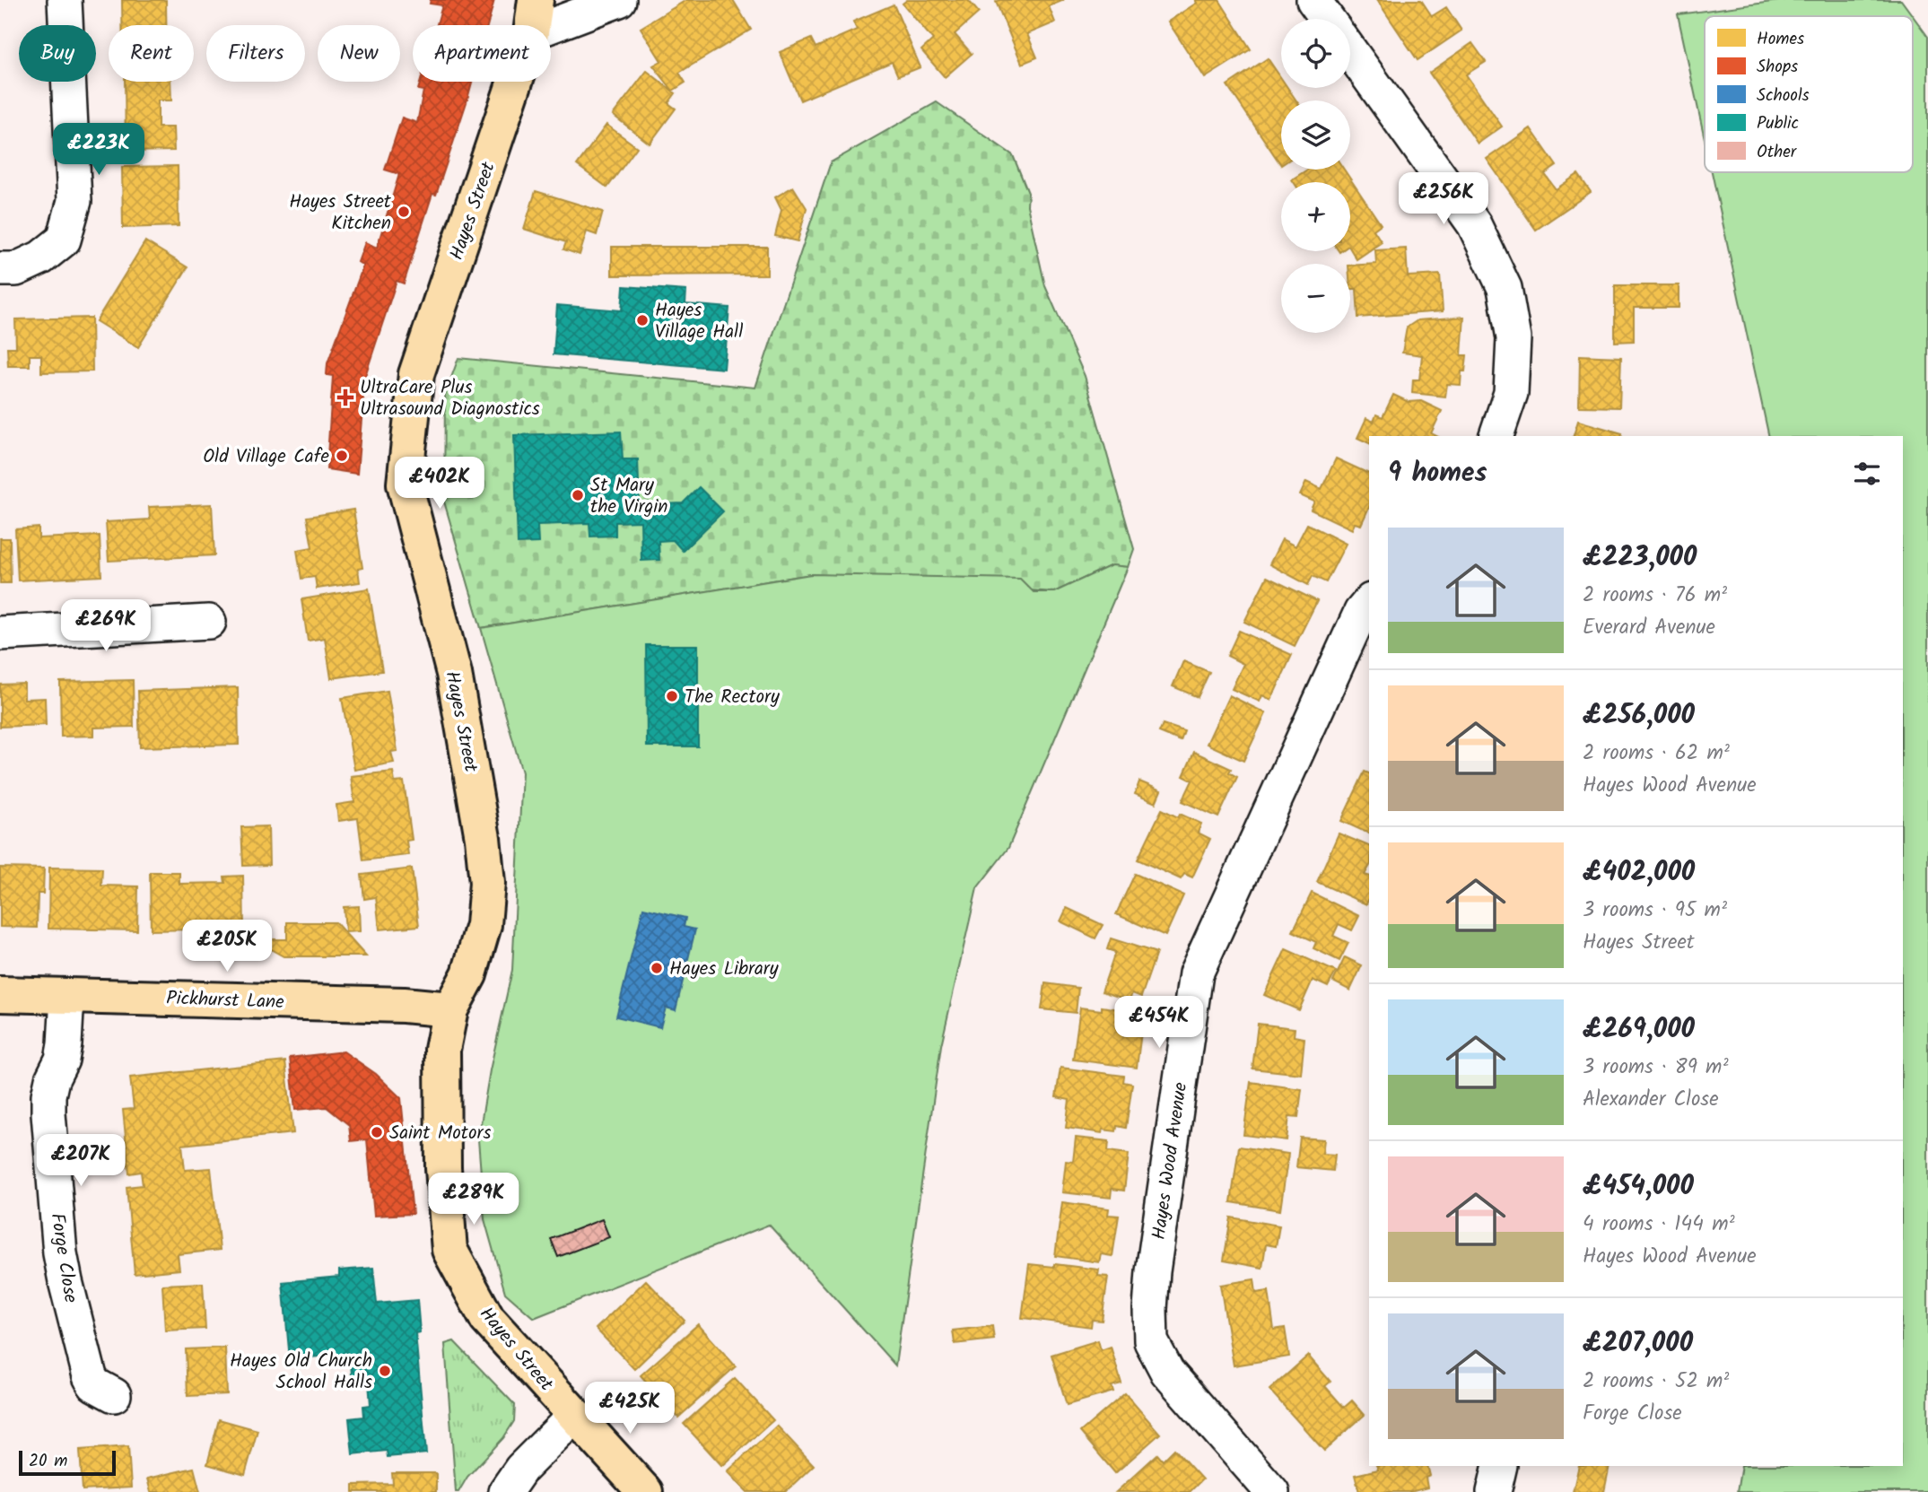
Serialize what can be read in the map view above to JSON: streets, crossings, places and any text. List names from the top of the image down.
{
  "streets": {
    "main road": ["Hayes Street", "Pickhurst Lane"],
    "street": ["Hayes Wood Avenue", "Forge Close"]
  },
  "crossings": [
    ["Hayes Street", "Pickhurst Lane"],
    ["Pickhurst Lane", "Forge Close"]
  ],
  "places": {
    "other": [
      "Hayes Street Kitchen",
      "Hayes Village Hall",
      "Old Village Cafe",
      "St Mary the Virgin",
      "The Rectory",
      "Hayes Library",
      "Saint Motors",
      "Hayes Old Church School Halls"
    ],
    "health": ["UltraCare Plus Ultrasound Diagnostics"]
  },
  "legend": [
    "Homes",
    "Shops",
    "Schools",
    "Public",
    "Other"
  ],
  "scale_bar": "20 m",
  "page": {
    "map_buttons": ["+", "−"],
    "chip": [
      "Buy",
      "Rent",
      "Filters",
      "New",
      "Apartment"
    ],
    "price": [
      "£223K",
      "£256K",
      "£402K",
      "£269K",
      "£205K",
      "£454K",
      "£207K",
      "£289K",
      "£425K"
    ],
    "heading": "9 homes",
    "list": [
      {
        "name": "£223,000",
        "note": "2 rooms · 76 m² · Everard Avenue"
      },
      {
        "name": "£256,000",
        "note": "2 rooms · 62 m² · Hayes Wood Avenue"
      },
      {
        "name": "£402,000",
        "note": "3 rooms · 95 m² · Hayes Street"
      },
      {
        "name": "£269,000",
        "note": "3 rooms · 89 m² · Alexander Close"
      },
      {
        "name": "£454,000",
        "note": "4 rooms · 144 m² · Hayes Wood Avenue"
      },
      {
        "name": "£207,000",
        "note": "2 rooms · 52 m² · Forge Close"
      }
    ],
    "scale": "20 m"
  }
}
